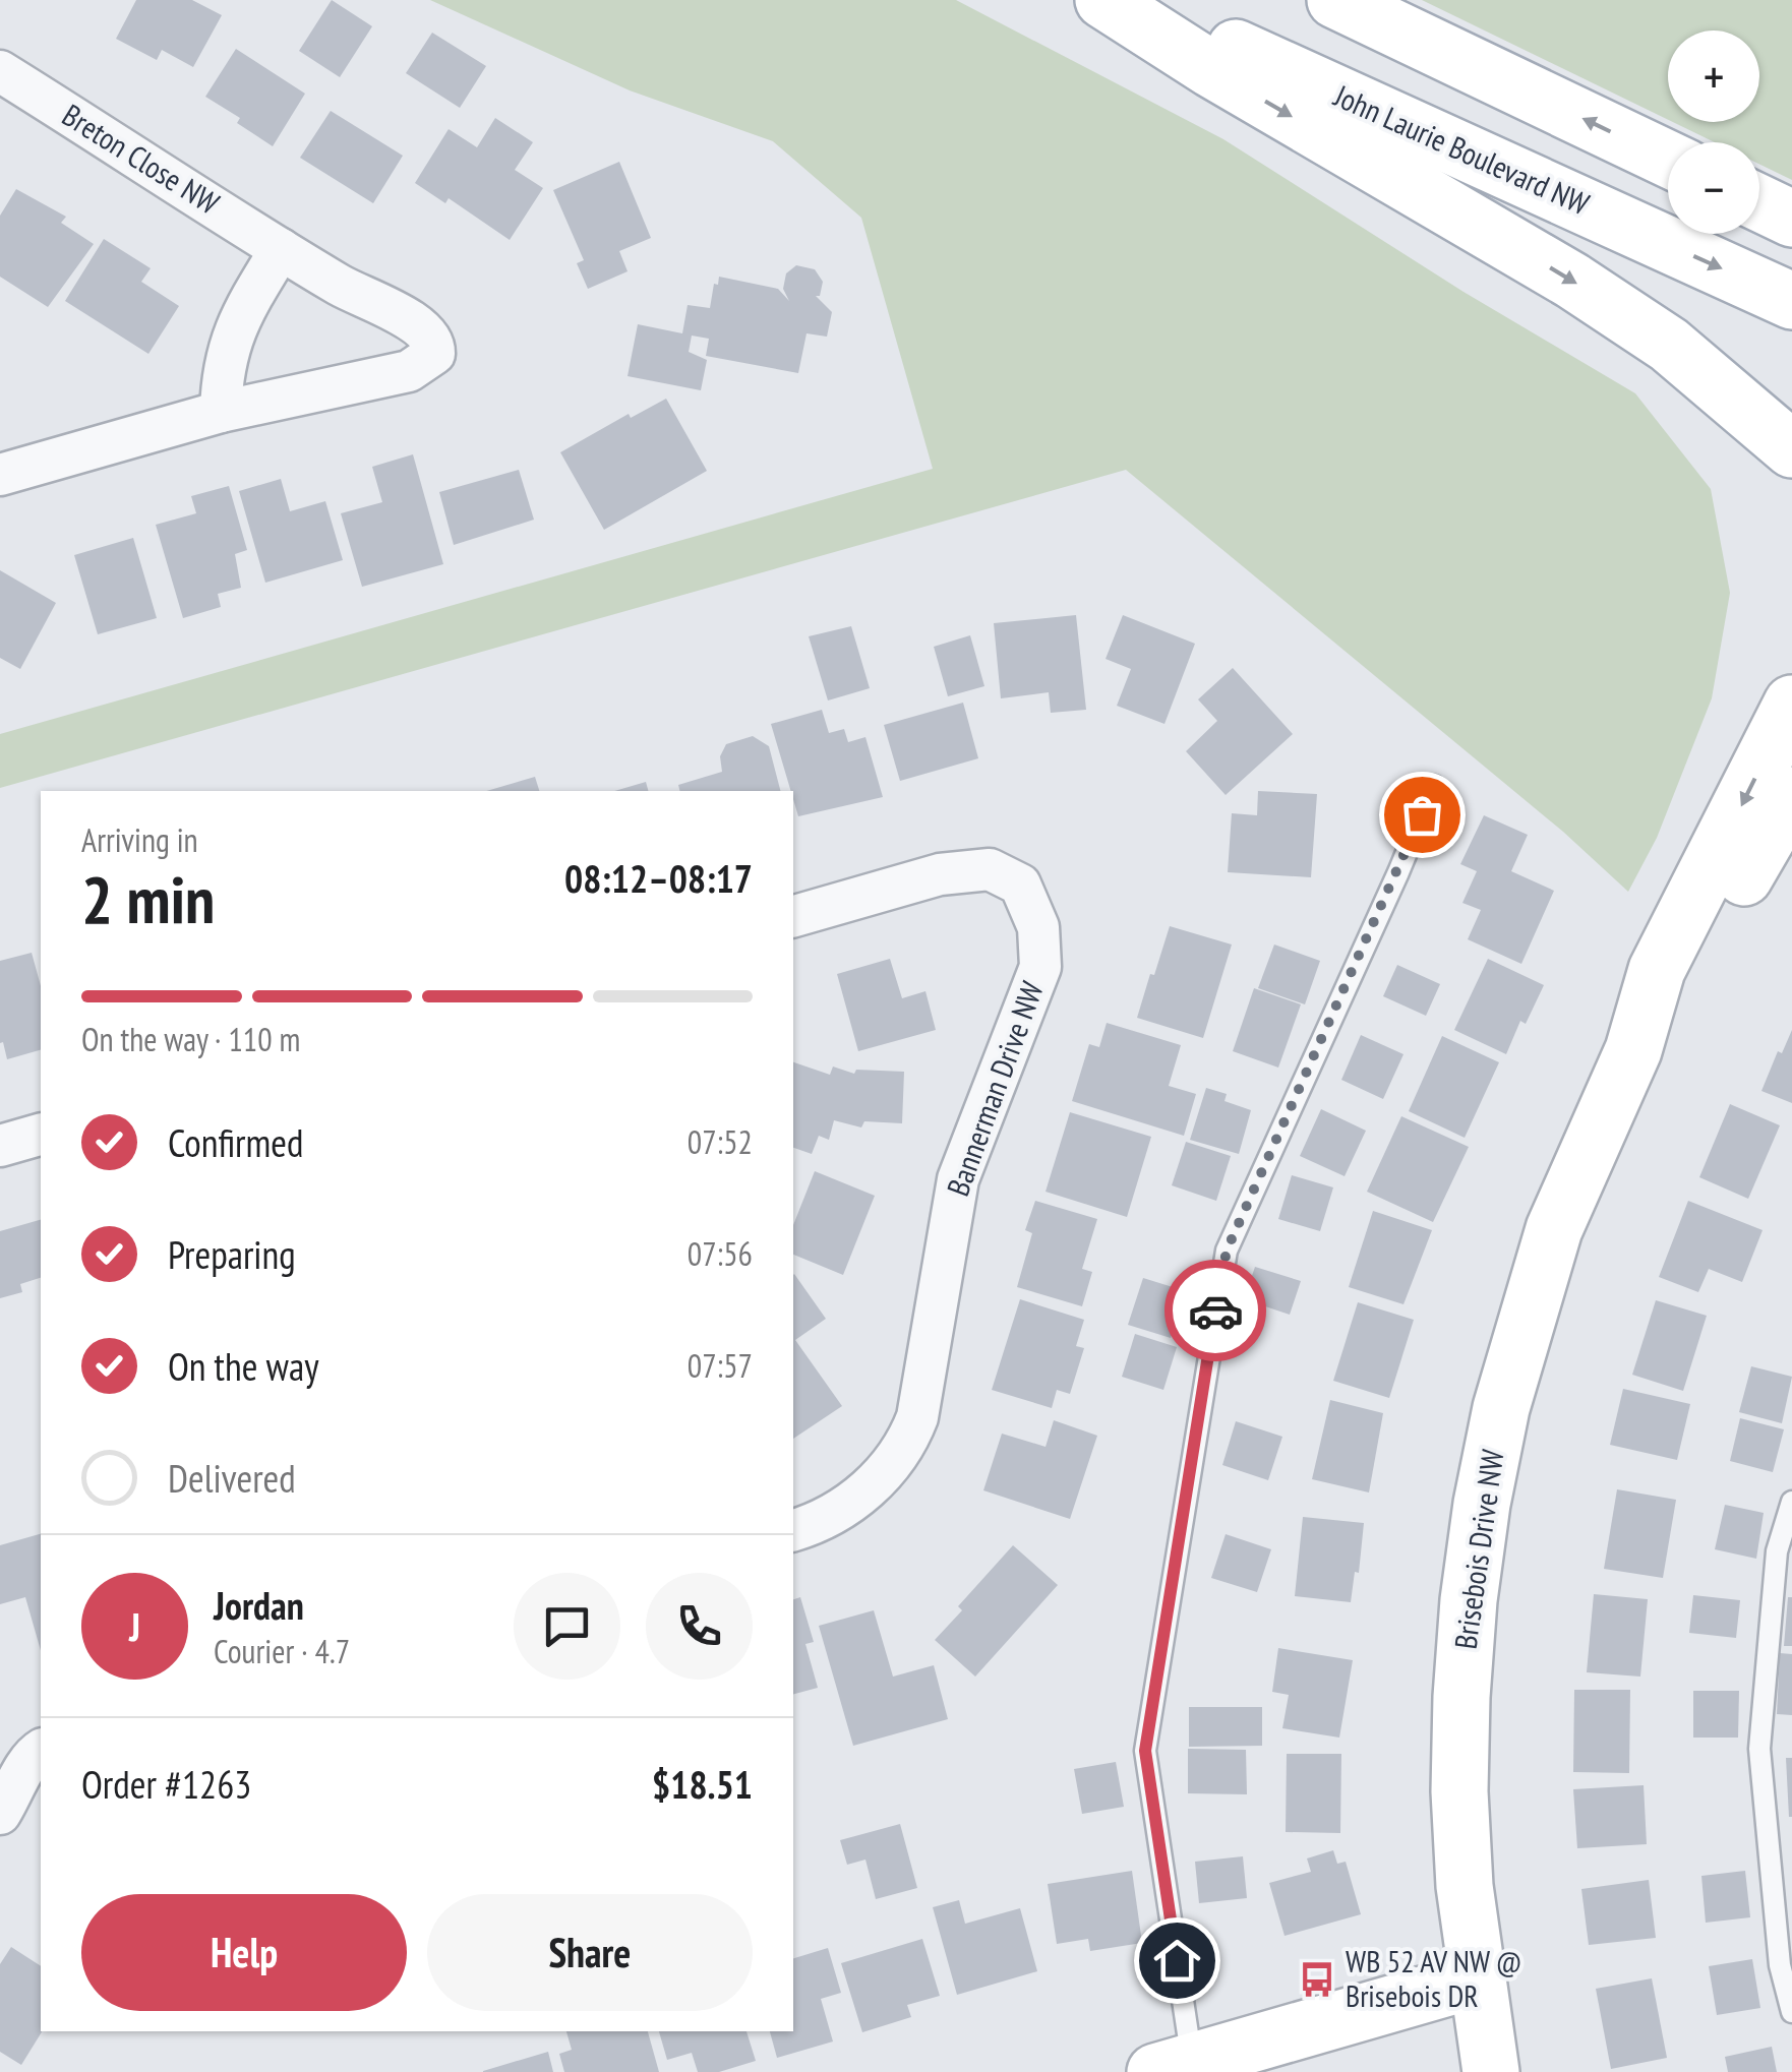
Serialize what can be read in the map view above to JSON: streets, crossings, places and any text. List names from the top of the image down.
{
  "streets": {
    "street": [
      "John Laurie Boulevard NW",
      "Breton Close NW",
      "Bannerman Drive NW",
      "Brisebois Drive NW"
    ]
  },
  "places": {
    "bus stop": ["WB 52 AV NW @ Brisebois DR"]
  },
  "page": {
    "map_buttons": ["+", "−"],
    "heading": ["2 min", "Arriving in", "08:12–08:17"],
    "panel": [
      "Jordan",
      "Courier · 4.7",
      "Order #1263",
      "$18.51"
    ],
    "bar": "On the way · 110 m",
    "list": [
      ["Confirmed", "07:52"],
      ["Preparing", "07:56"],
      ["On the way", "07:57"],
      "Delivered"
    ],
    "round": "J",
    "buttons": ["Help", "Share"]
  }
}
